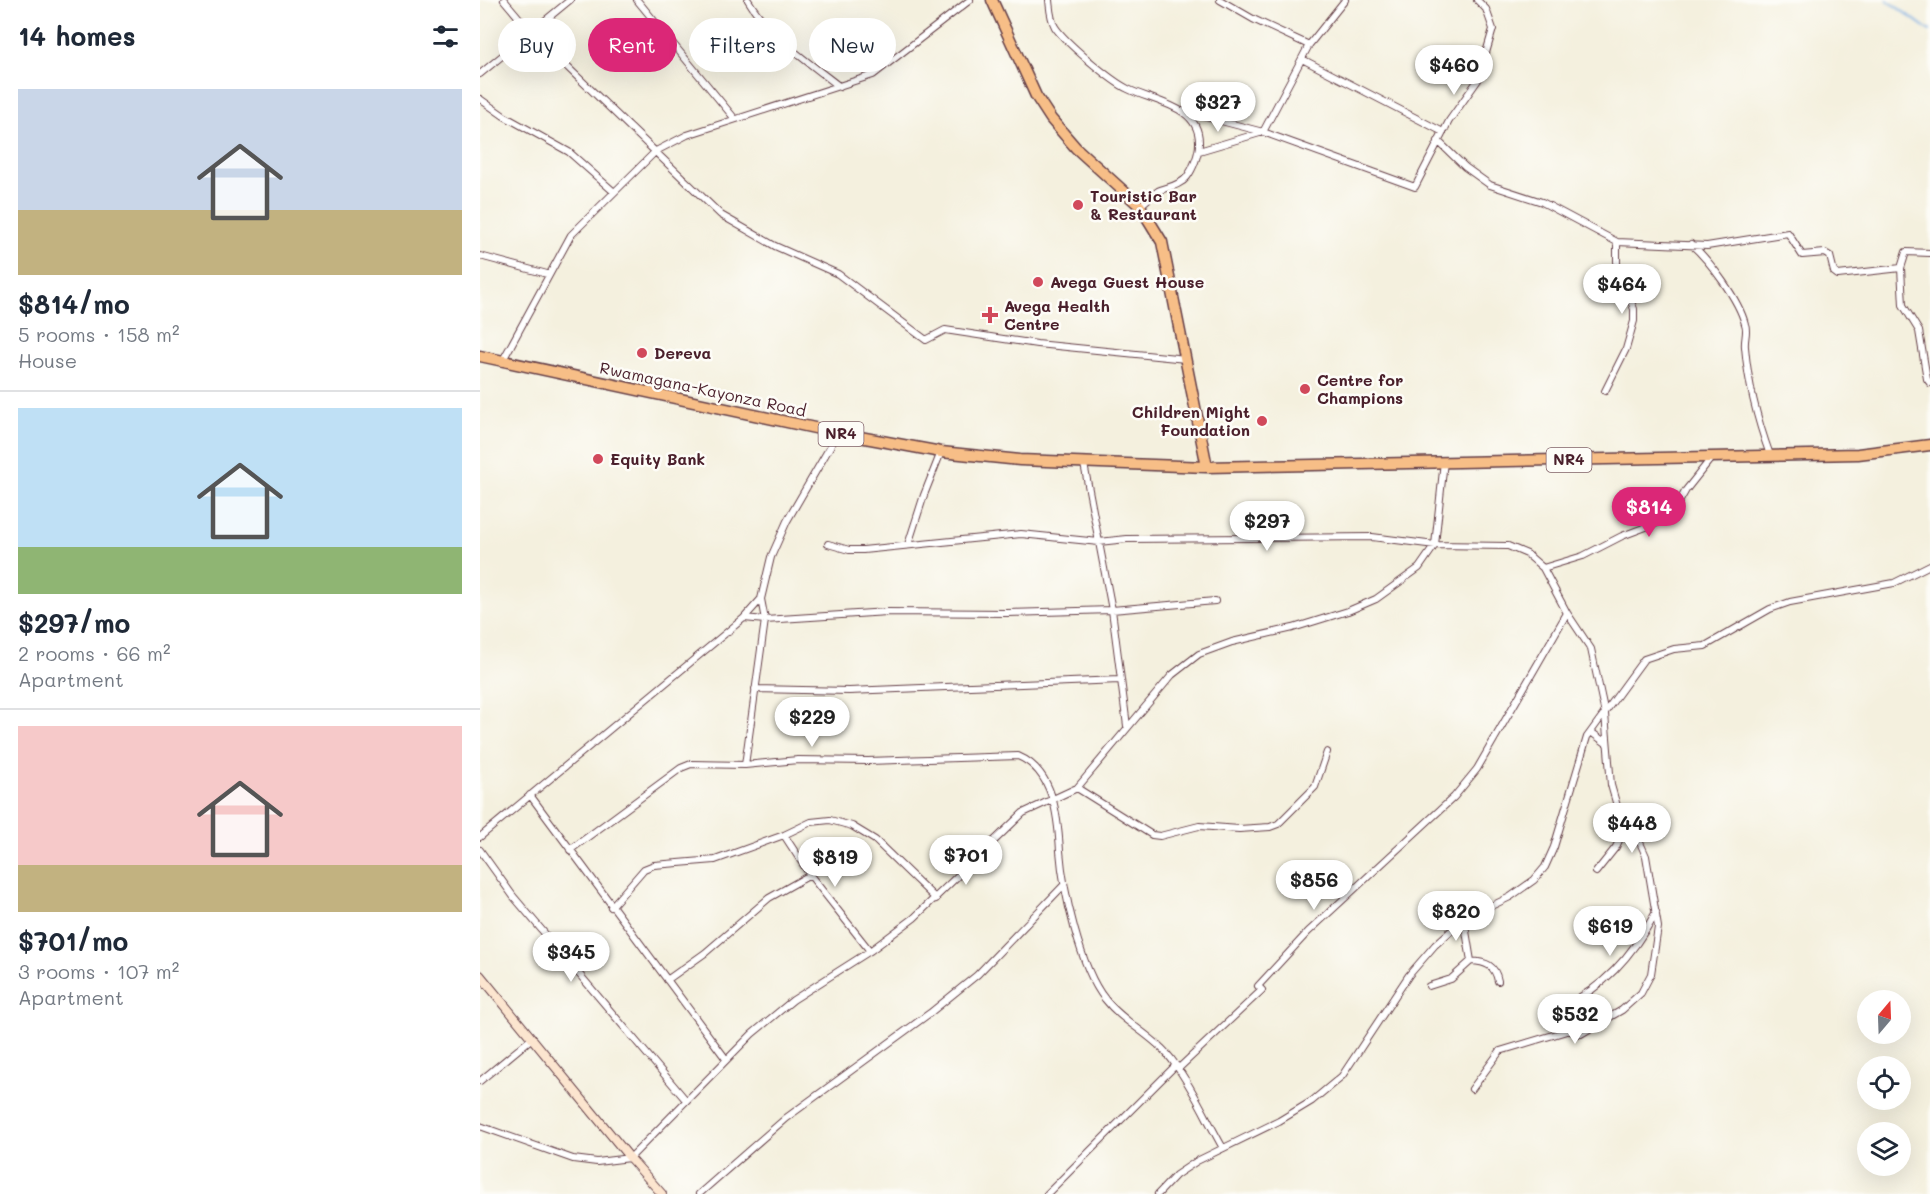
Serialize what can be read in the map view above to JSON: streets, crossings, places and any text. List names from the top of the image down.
{
  "streets": {
    "highway": ["Rwamagana-Kayonza Road", "NR4"]
  },
  "crossings": [
    ["Rwamagana-Kayonza Road", "NR4"]
  ],
  "places": {
    "other": [
      "Touristic Bar & Restaurant",
      "Avega Guest House",
      "Dereva",
      "Centre for Champions",
      "Children Might Foundation",
      "Equity Bank"
    ],
    "health": ["Avega Health Centre"]
  },
  "north": "top",
  "page": {
    "heading": "14 homes",
    "chip": [
      "Buy",
      "Rent",
      "Filters",
      "New"
    ],
    "price": [
      "$460",
      "$327",
      "$464",
      "$814",
      "$297",
      "$229",
      "$448",
      "$701",
      "$819",
      "$856",
      "$820",
      "$619",
      "$345",
      "$532"
    ],
    "list": [
      {
        "name": "$814/mo",
        "note": "5 rooms · 158 m² · House"
      },
      {
        "name": "$297/mo",
        "note": "2 rooms · 66 m² · Apartment"
      },
      {
        "name": "$701/mo",
        "note": "3 rooms · 107 m² · Apartment"
      }
    ]
  }
}
